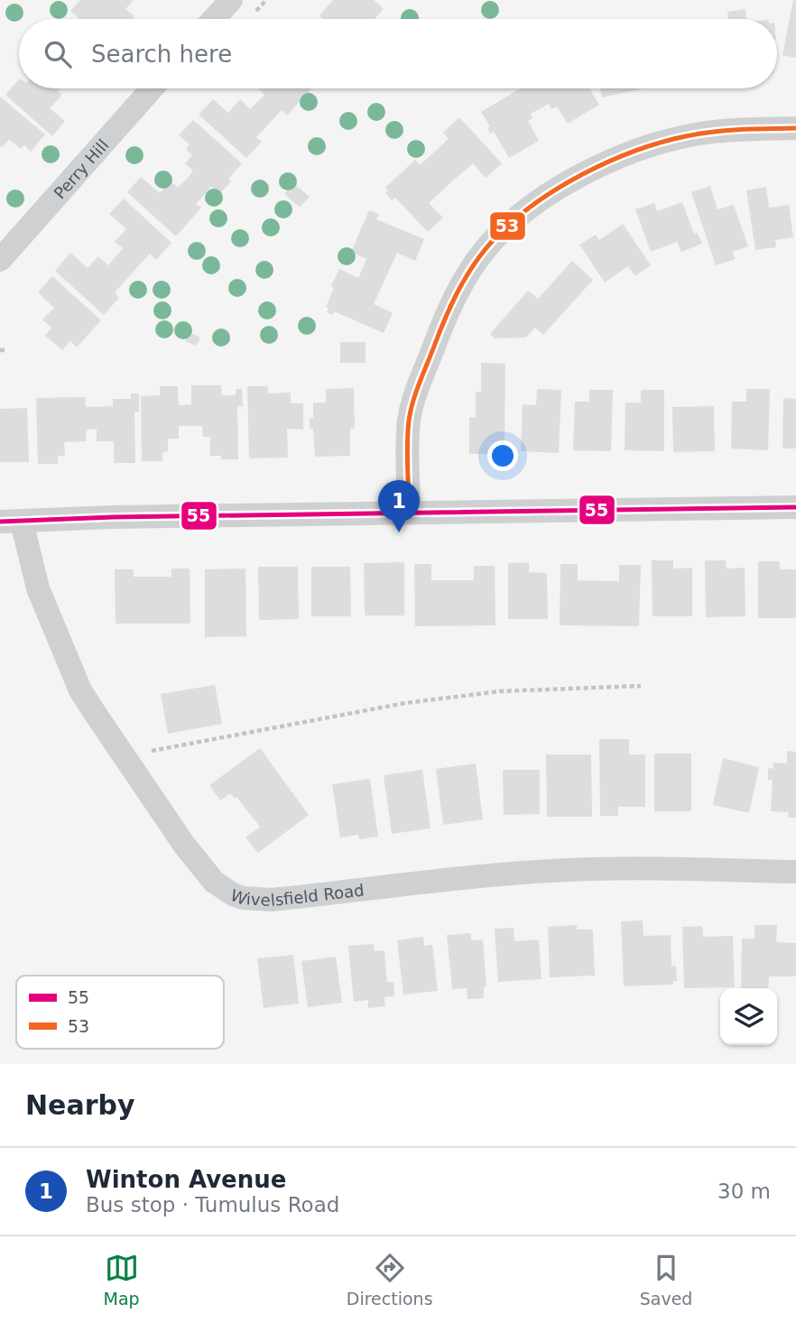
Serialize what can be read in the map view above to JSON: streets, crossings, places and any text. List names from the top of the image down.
{
  "streets": {
    "street": ["Perry Hill", "Wivelsfield Road"]
  },
  "lines": ["transit line 53", "transit line 55"],
  "legend": ["55", "53"],
  "page": {
    "search": "Search here",
    "pins": "1",
    "heading": "Nearby",
    "list": [
      {
        "mark": "1",
        "name": "Winton Avenue",
        "note": "Bus stop · Tumulus Road",
        "value": "30 m"
      }
    ],
    "nav": ["Map", "Directions", "Saved"]
  }
}
